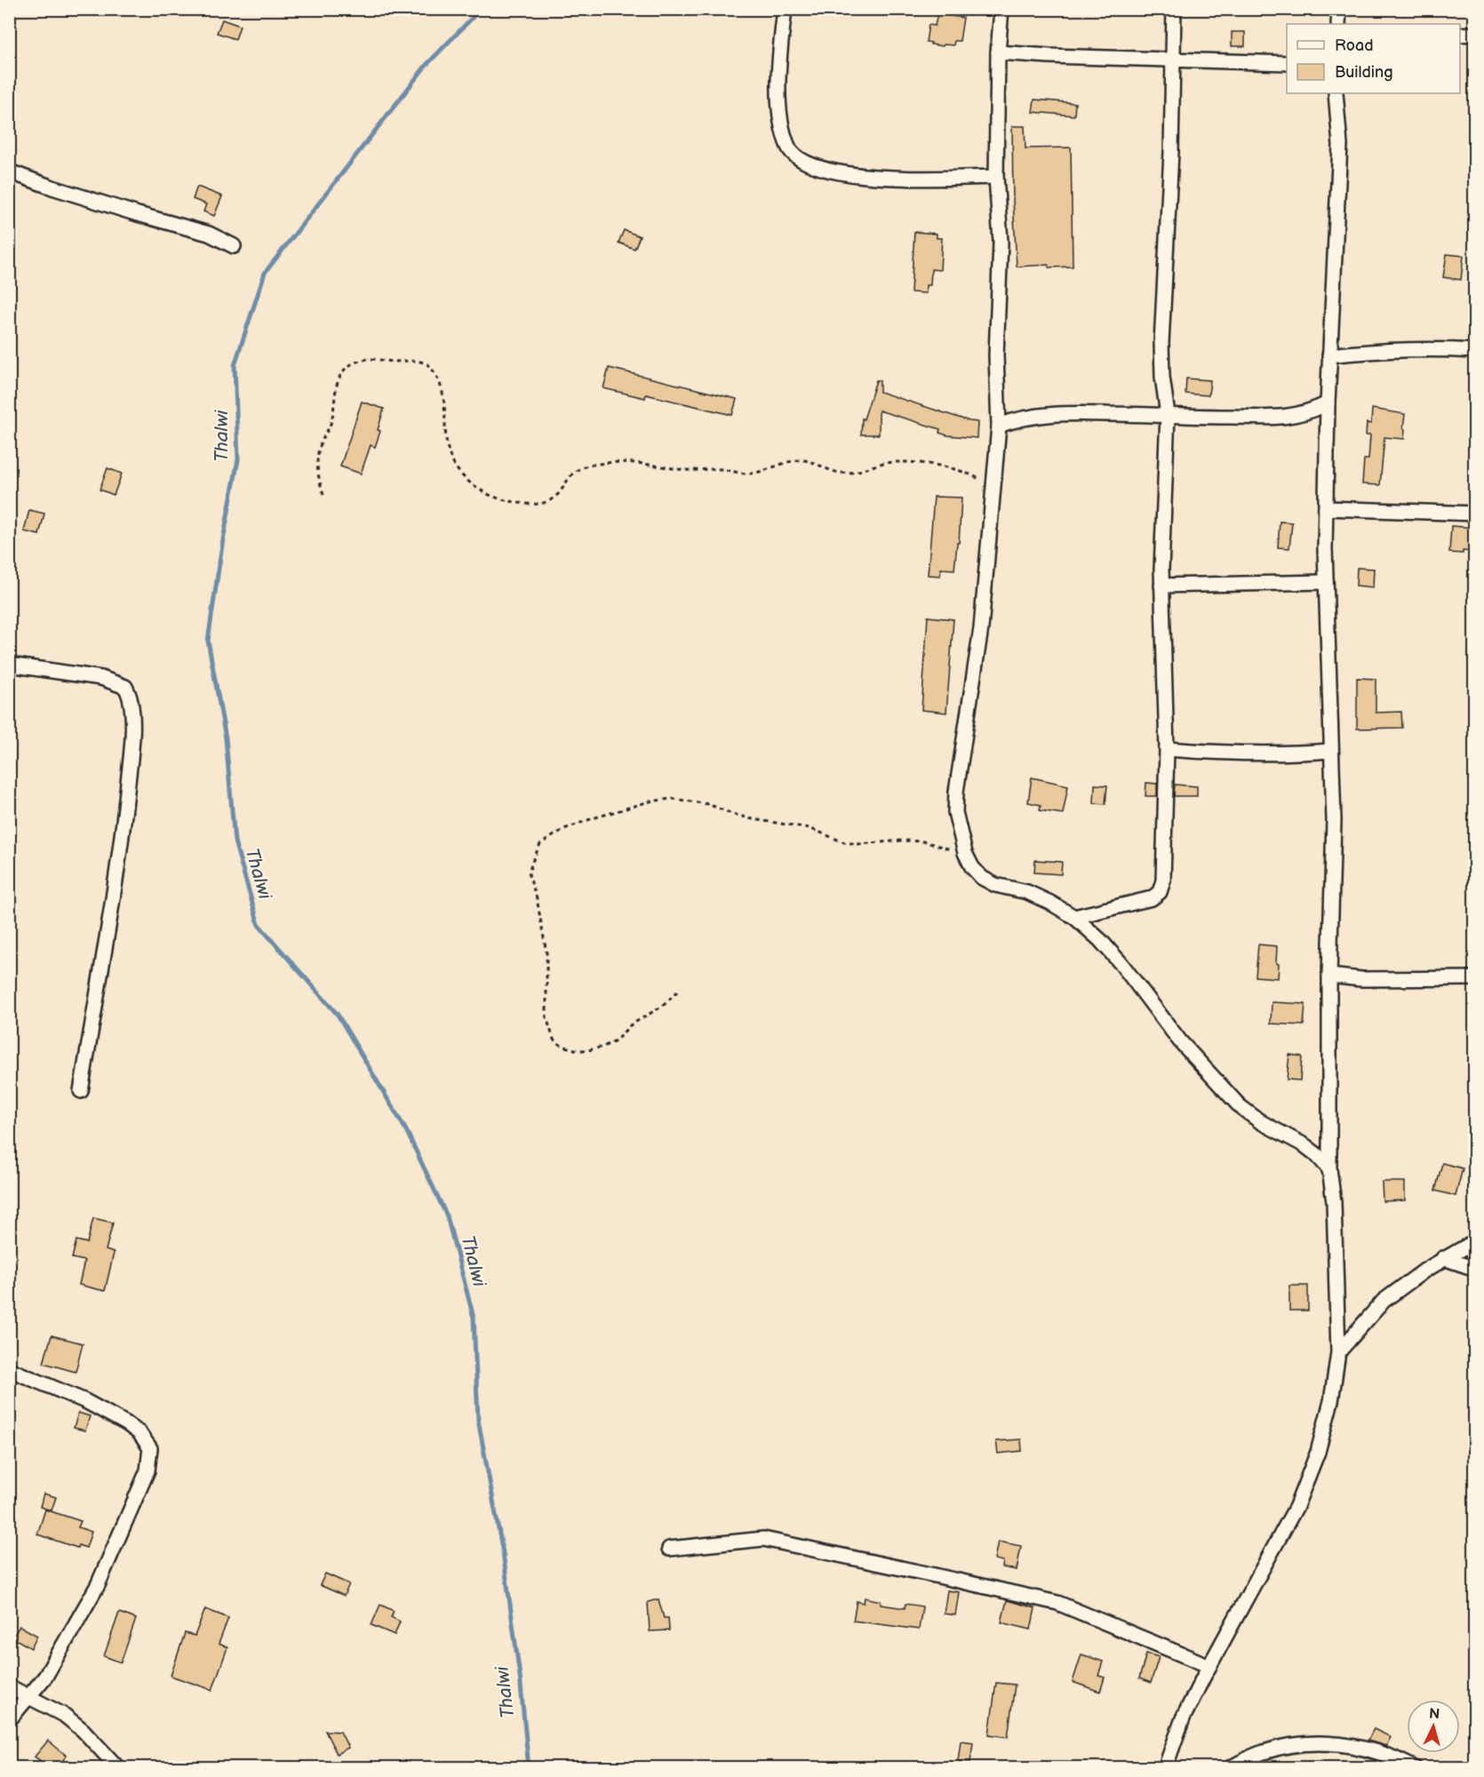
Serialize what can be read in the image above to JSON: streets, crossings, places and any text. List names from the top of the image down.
{
  "water": ["Thalwi"],
  "legend": ["Road", "Building"],
  "north": "top"
}
